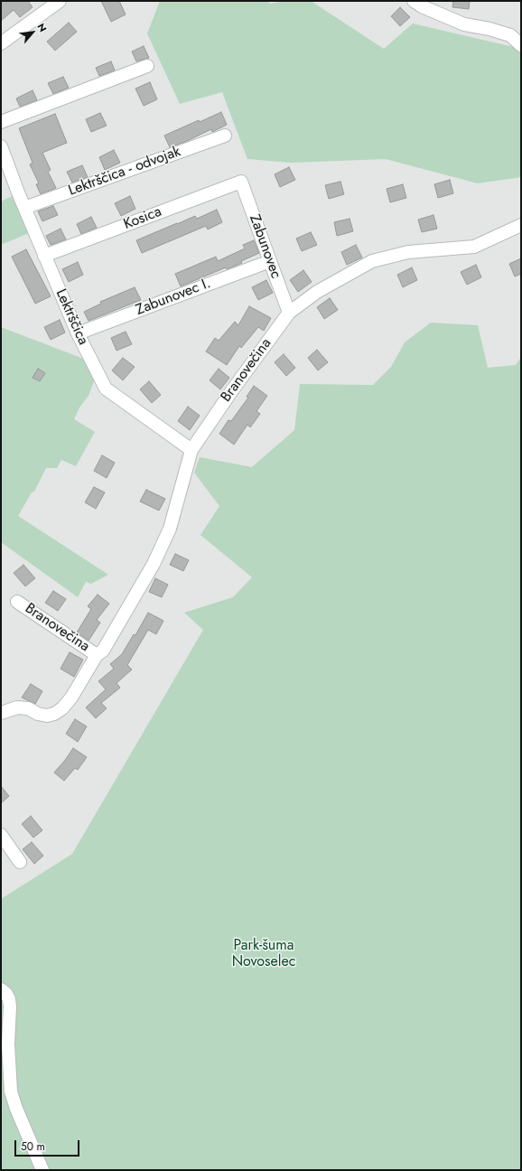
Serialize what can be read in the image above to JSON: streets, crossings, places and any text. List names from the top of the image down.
{
  "streets": {
    "street": [
      "Lektrščica - odvojak",
      "Kosica",
      "Zabunovec",
      "Zabunovec I.",
      "Lektrščica",
      "Branovečina"
    ]
  },
  "crossings": [
    ["Lektrščica - odvojak", "Lektrščica"],
    ["Kosica", "Zabunovec"],
    ["Kosica", "Lektrščica"],
    ["Zabunovec", "Zabunovec I."],
    ["Zabunovec", "Branovečina"],
    ["Zabunovec I.", "Lektrščica"],
    ["Lektrščica", "Branovečina"]
  ],
  "parks": ["Park-šuma Novoselec"],
  "scale_bar": "50 m",
  "north": "top right"
}
